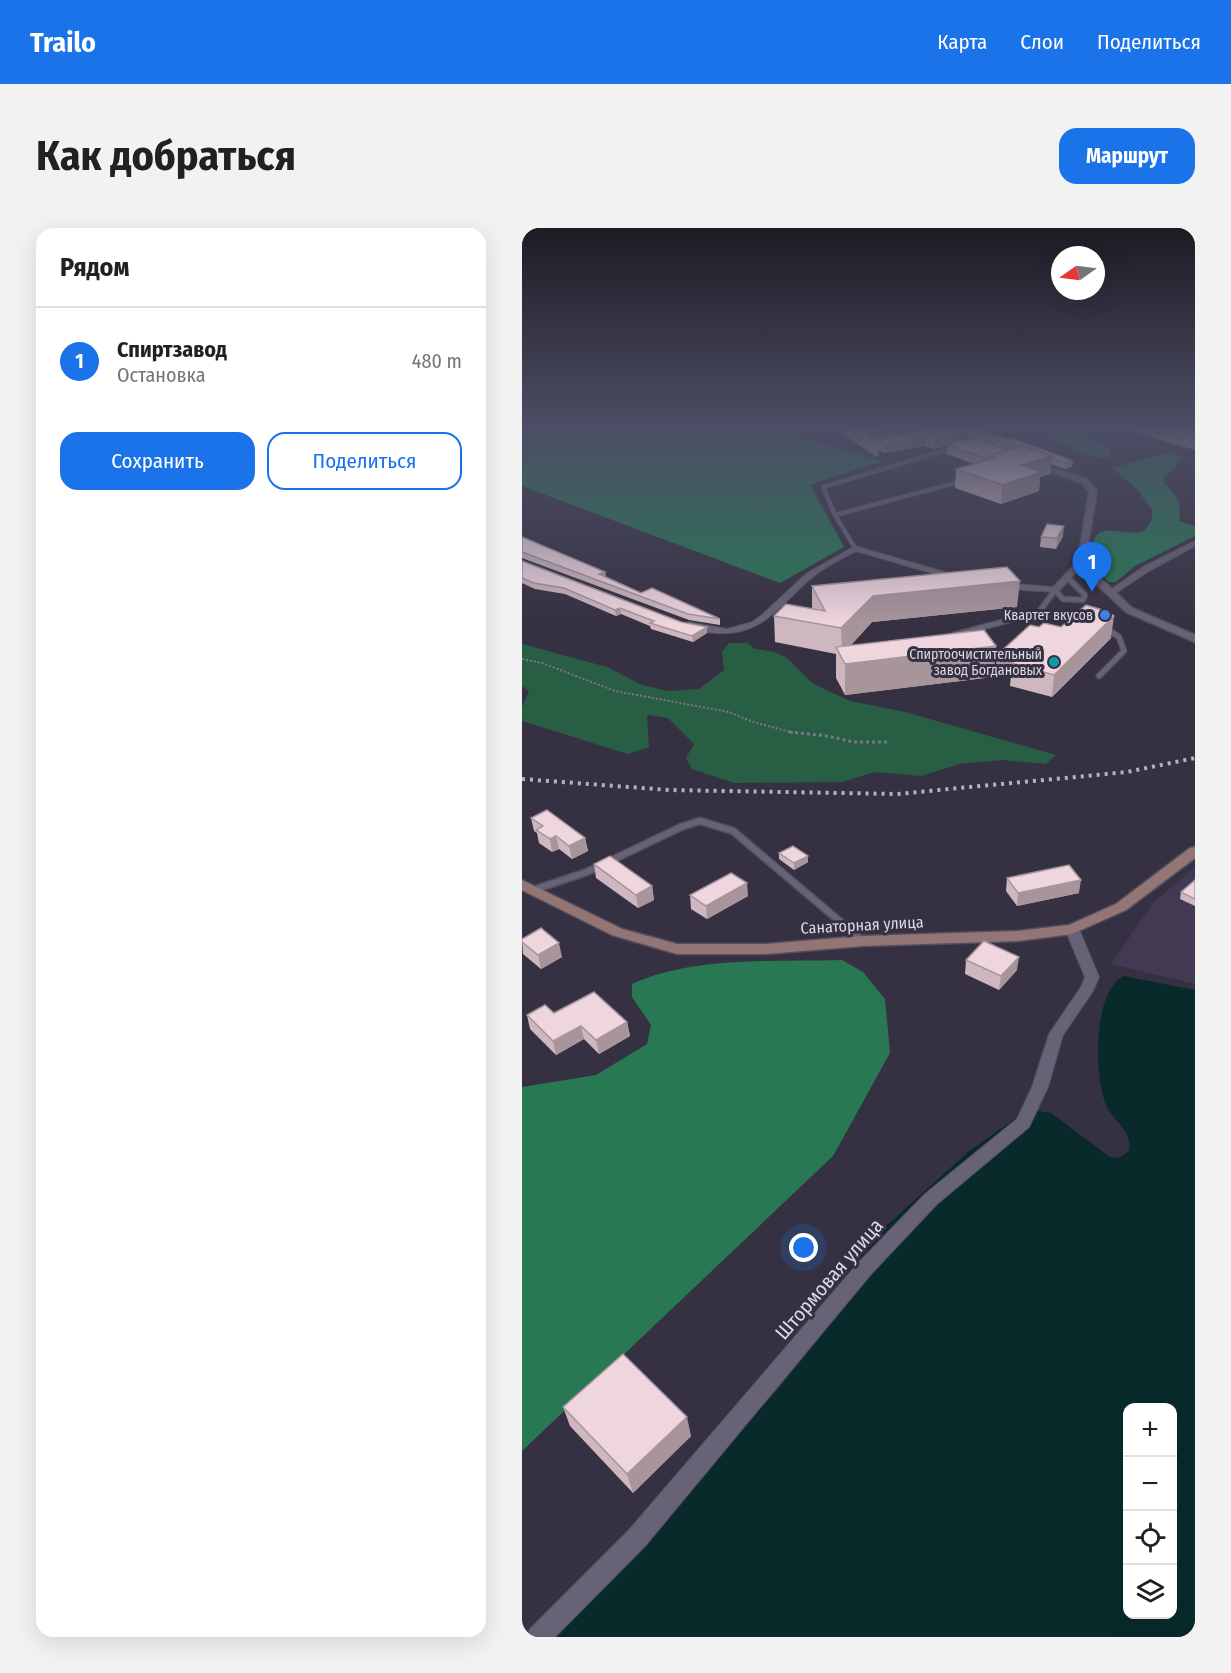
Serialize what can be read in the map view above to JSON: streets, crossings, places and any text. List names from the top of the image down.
{
  "streets": {
    "main road": ["Санаторная улица"],
    "street": ["Штормовая улица"]
  },
  "crossings": [
    ["Санаторная улица", "Штормовая улица"]
  ],
  "places": ["Квартет вкусов", "Спиртоочистительный завод Богдановых"],
  "north": "left",
  "page": {
    "header": "Trailo",
    "nav": ["Карта", "Слои", "Поделиться"],
    "buttons": [
      "Маршрут",
      ["Сохранить", "Поделиться"]
    ],
    "title": "Как добраться",
    "heading": "Рядом",
    "list": [
      {
        "mark": "1",
        "name": "Спиртзавод",
        "note": "Остановка",
        "value": "480 m"
      }
    ],
    "pins": "1",
    "map_buttons": ["+", "−"]
  }
}
